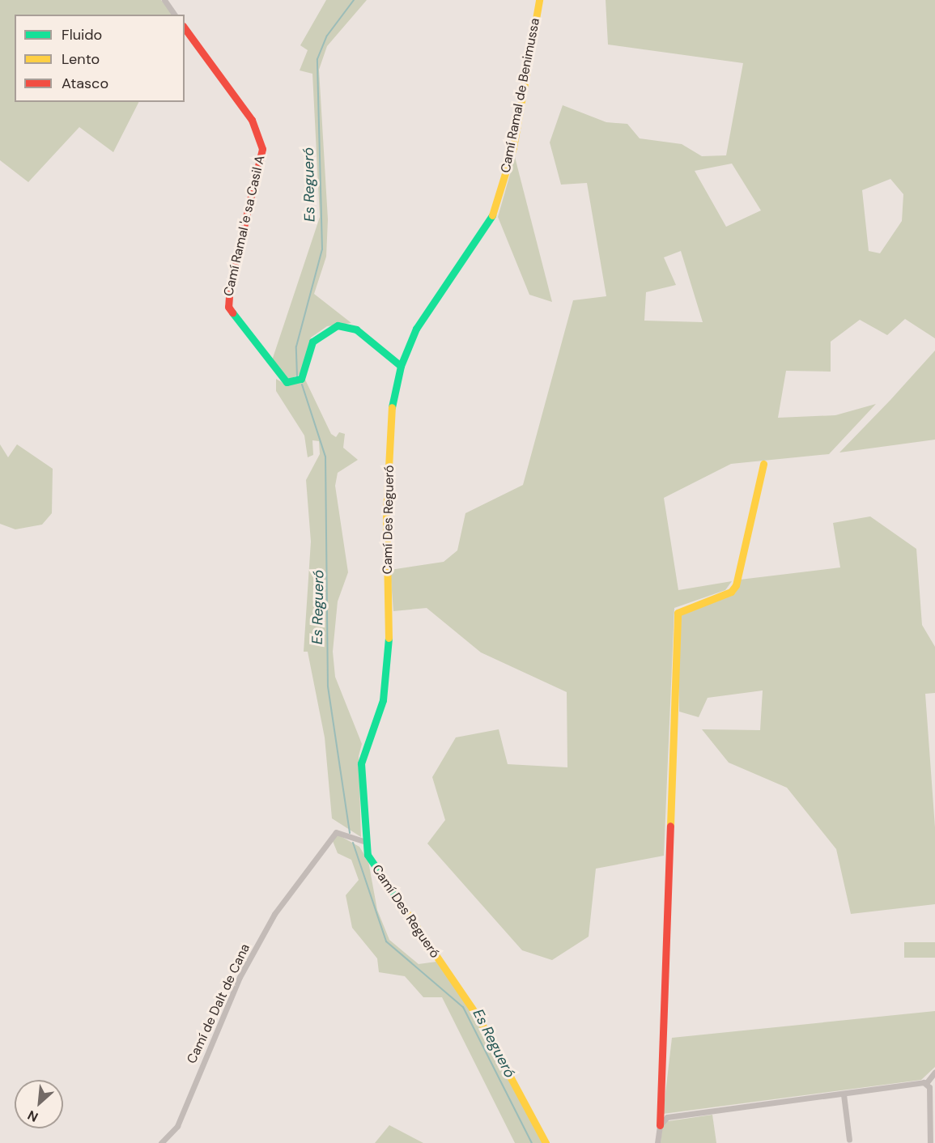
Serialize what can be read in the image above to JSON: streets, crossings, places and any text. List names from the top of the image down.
{
  "streets": {
    "street": [
      "Camí Ramal de Benimussa",
      "Camí Ramal 'e sa Casil A",
      "Camí Des Regueró",
      "Camí de Dalt de Cana"
    ]
  },
  "crossings": [
    ["Camí Ramal de Benimussa", "Camí Ramal 'e sa Casil A"],
    ["Camí Ramal de Benimussa", "Camí Des Regueró"],
    ["Camí Ramal 'e sa Casil A", "Camí Des Regueró"],
    ["Camí Des Regueró", "Camí de Dalt de Cana"]
  ],
  "water": ["Es Regueró"],
  "legend": ["Fluido", "Lento", "Atasco"],
  "north": "bottom left"
}
